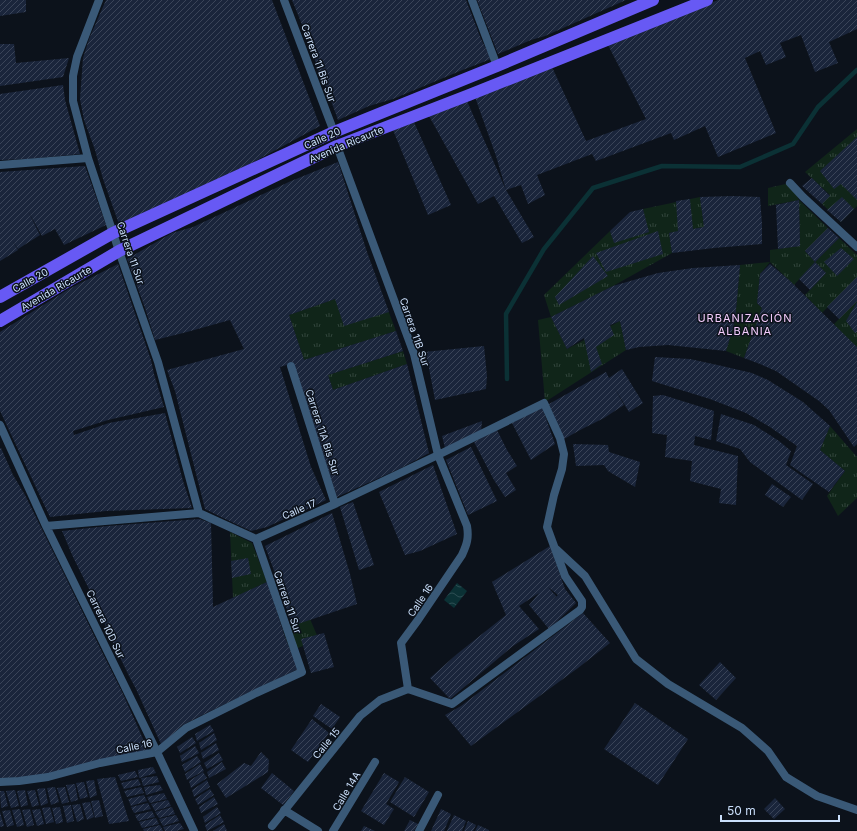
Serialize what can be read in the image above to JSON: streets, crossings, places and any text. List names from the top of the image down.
{
  "streets": {
    "main road": ["Calle 20", "Avenida Ricaurte"],
    "street": [
      "Carrera 11 Bis Sur",
      "Carrera 11 Sur",
      "Carrera 11B Sur",
      "Carrera 11A Bis Sur",
      "Calle 17",
      "Calle 16",
      "Carrera 10D Sur",
      "Calle 15",
      "Calle 14A"
    ]
  },
  "crossings": [
    ["Carrera 11 Bis Sur", "Calle 20"],
    ["Calle 20", "Carrera 11 Sur"],
    ["Avenida Ricaurte", "Carrera 11 Sur"],
    ["Avenida Ricaurte", "Carrera 11B Sur"],
    ["Carrera 11 Sur", "Calle 17"],
    ["Carrera 11 Sur", "Calle 16"],
    ["Carrera 11B Sur", "Calle 17"],
    ["Carrera 11B Sur", "Calle 16"],
    ["Carrera 11A Bis Sur", "Calle 17"],
    ["Calle 16", "Carrera 10D Sur"],
    ["Calle 16", "Calle 15"]
  ],
  "districts": ["URBANIZACIÓN ALBANIA"],
  "scale_bar": "50 m"
}
